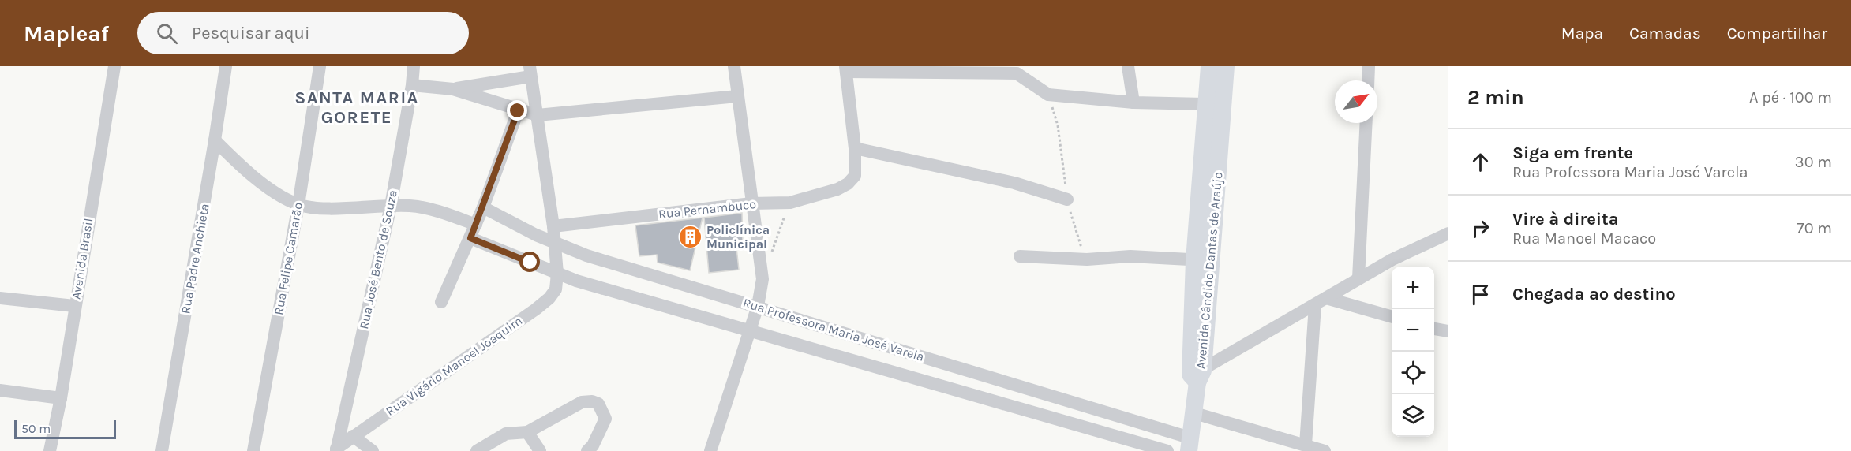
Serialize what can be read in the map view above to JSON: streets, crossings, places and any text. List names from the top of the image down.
{
  "streets": {
    "main road": ["Avenida Cândido Dantas de Araújo"],
    "street": [
      "Rua Pernambuco",
      "Avenida Brasil",
      "Rua Padre Anchieta",
      "Rua Felipe Camarão",
      "Rua José Bento de Souza",
      "Rua Professora Maria José Varela",
      "Rua Vigário Manoel Joaquim"
    ]
  },
  "crossings": [
    ["Rua José Bento de Souza", "Rua Vigário Manoel Joaquim"],
    ["Avenida Cândido Dantas de Araújo", "Rua Professora Maria José Varela"],
    ["Rua Professora Maria José Varela", "Rua Vigário Manoel Joaquim"]
  ],
  "districts": ["SANTA MARIA GORETE"],
  "places": {
    "building": ["Policlínica Municipal"]
  },
  "scale_bar": "50 m",
  "north": "top right",
  "page": {
    "header": "Mapleaf",
    "search": "Pesquisar aqui",
    "nav": ["Mapa", "Camadas", "Compartilhar"],
    "heading": ["2 min", "A pé · 100 m"],
    "list": [
      ["Siga em frente", "Rua Professora Maria José Varela", "30 m"],
      ["Vire à direita", "Rua Manoel Macaco", "70 m"],
      "Chegada ao destino"
    ],
    "map_buttons": ["+", "−"],
    "scale": "50 m"
  }
}
